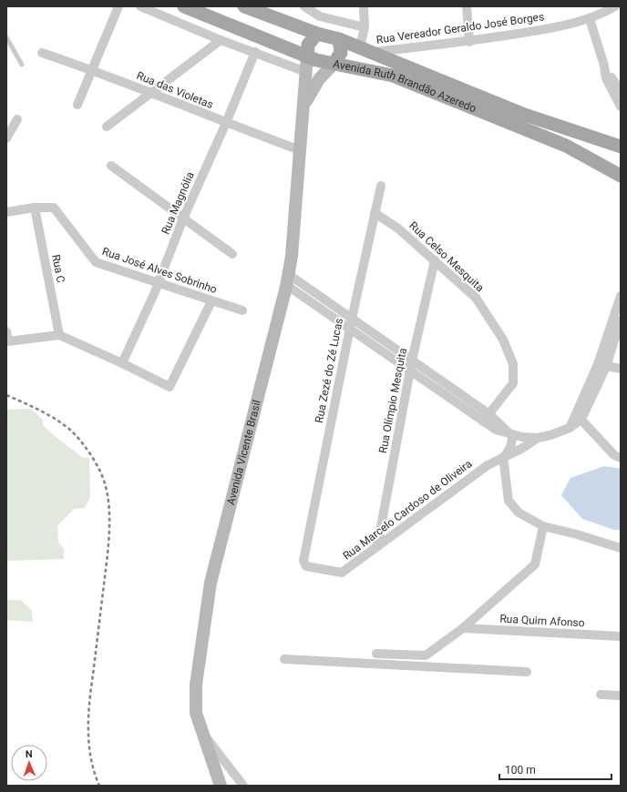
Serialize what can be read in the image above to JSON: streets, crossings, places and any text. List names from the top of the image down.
{
  "streets": {
    "main road": ["Avenida Ruth Brandão Azeredo"],
    "street": [
      "Rua Vereador Geraldo José Borges",
      "Rua das Violetas",
      "Rua Magnólia",
      "Rua Celso Mesquita",
      "Rua C",
      "Rua José Alves Sobrinho",
      "Rua Zezé do Zé Lucas",
      "Rua Olímpio Mesquita",
      "Avenida Vicente Brasil",
      "Rua Marcelo Cardoso de Oliveira",
      "Rua Quim Afonso"
    ]
  },
  "crossings": [
    ["Rua Vereador Geraldo José Borges", "Avenida Ruth Brandão Azeredo"],
    ["Avenida Ruth Brandão Azeredo", "Avenida Vicente Brasil"],
    ["Rua das Violetas", "Rua Magnólia"],
    ["Rua das Violetas", "Avenida Vicente Brasil"],
    ["Rua Magnólia", "Rua José Alves Sobrinho"],
    ["Rua Celso Mesquita", "Rua Zezé do Zé Lucas"],
    ["Rua Celso Mesquita", "Rua Olímpio Mesquita"],
    ["Rua C", "Rua José Alves Sobrinho"],
    ["Rua Zezé do Zé Lucas", "Rua Marcelo Cardoso de Oliveira"],
    ["Rua Olímpio Mesquita", "Rua Marcelo Cardoso de Oliveira"]
  ],
  "scale_bar": "100 m",
  "north": "top"
}
